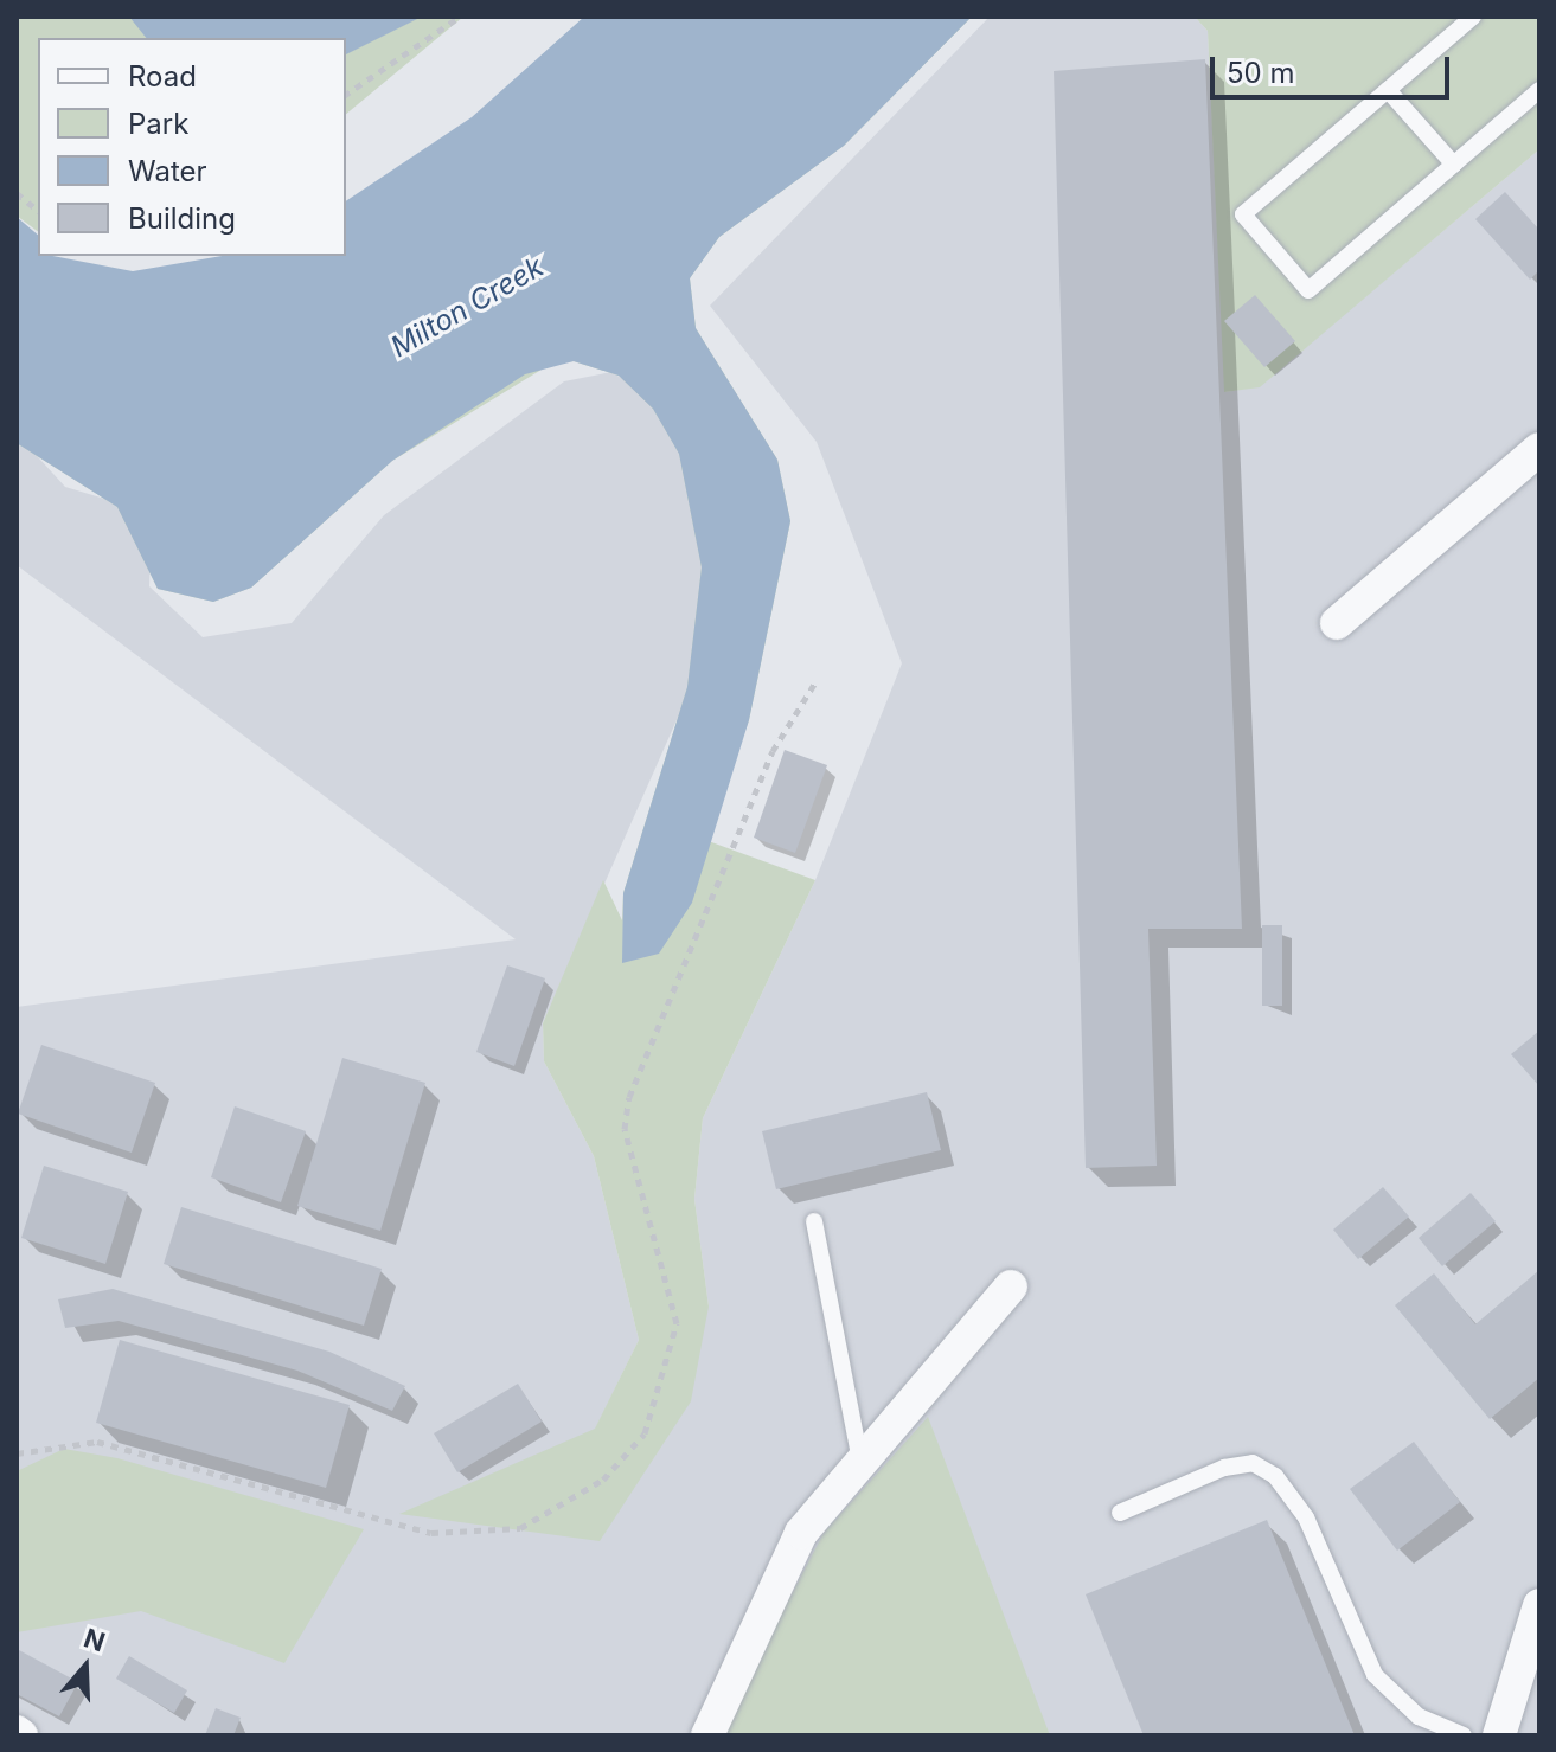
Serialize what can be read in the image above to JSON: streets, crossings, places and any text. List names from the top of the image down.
{
  "water": ["Milton Creek"],
  "legend": [
    "Road",
    "Park",
    "Water",
    "Building"
  ],
  "scale_bar": "50 m",
  "north": "top"
}
